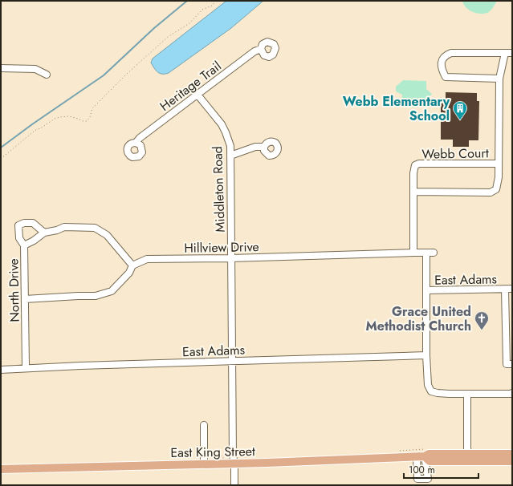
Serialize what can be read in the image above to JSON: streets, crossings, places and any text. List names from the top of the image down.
{
  "streets": {
    "main road": ["East King Street"],
    "street": [
      "Heritage Trail",
      "Webb Court",
      "Middleton Road",
      "Hillview Drive",
      "East Adams",
      "North Drive"
    ]
  },
  "crossings": [
    ["Heritage Trail", "Middleton Road"],
    ["Webb Court", "Hillview Drive"],
    ["Middleton Road", "Hillview Drive"],
    ["Middleton Road", "East Adams"],
    ["Middleton Road", "East King Street"],
    ["Hillview Drive", "North Drive"],
    ["East Adams", "North Drive"]
  ],
  "places": {
    "building": ["Webb Elementary School"],
    "church": ["Grace United Methodist Church"]
  },
  "scale_bar": "100 m"
}
